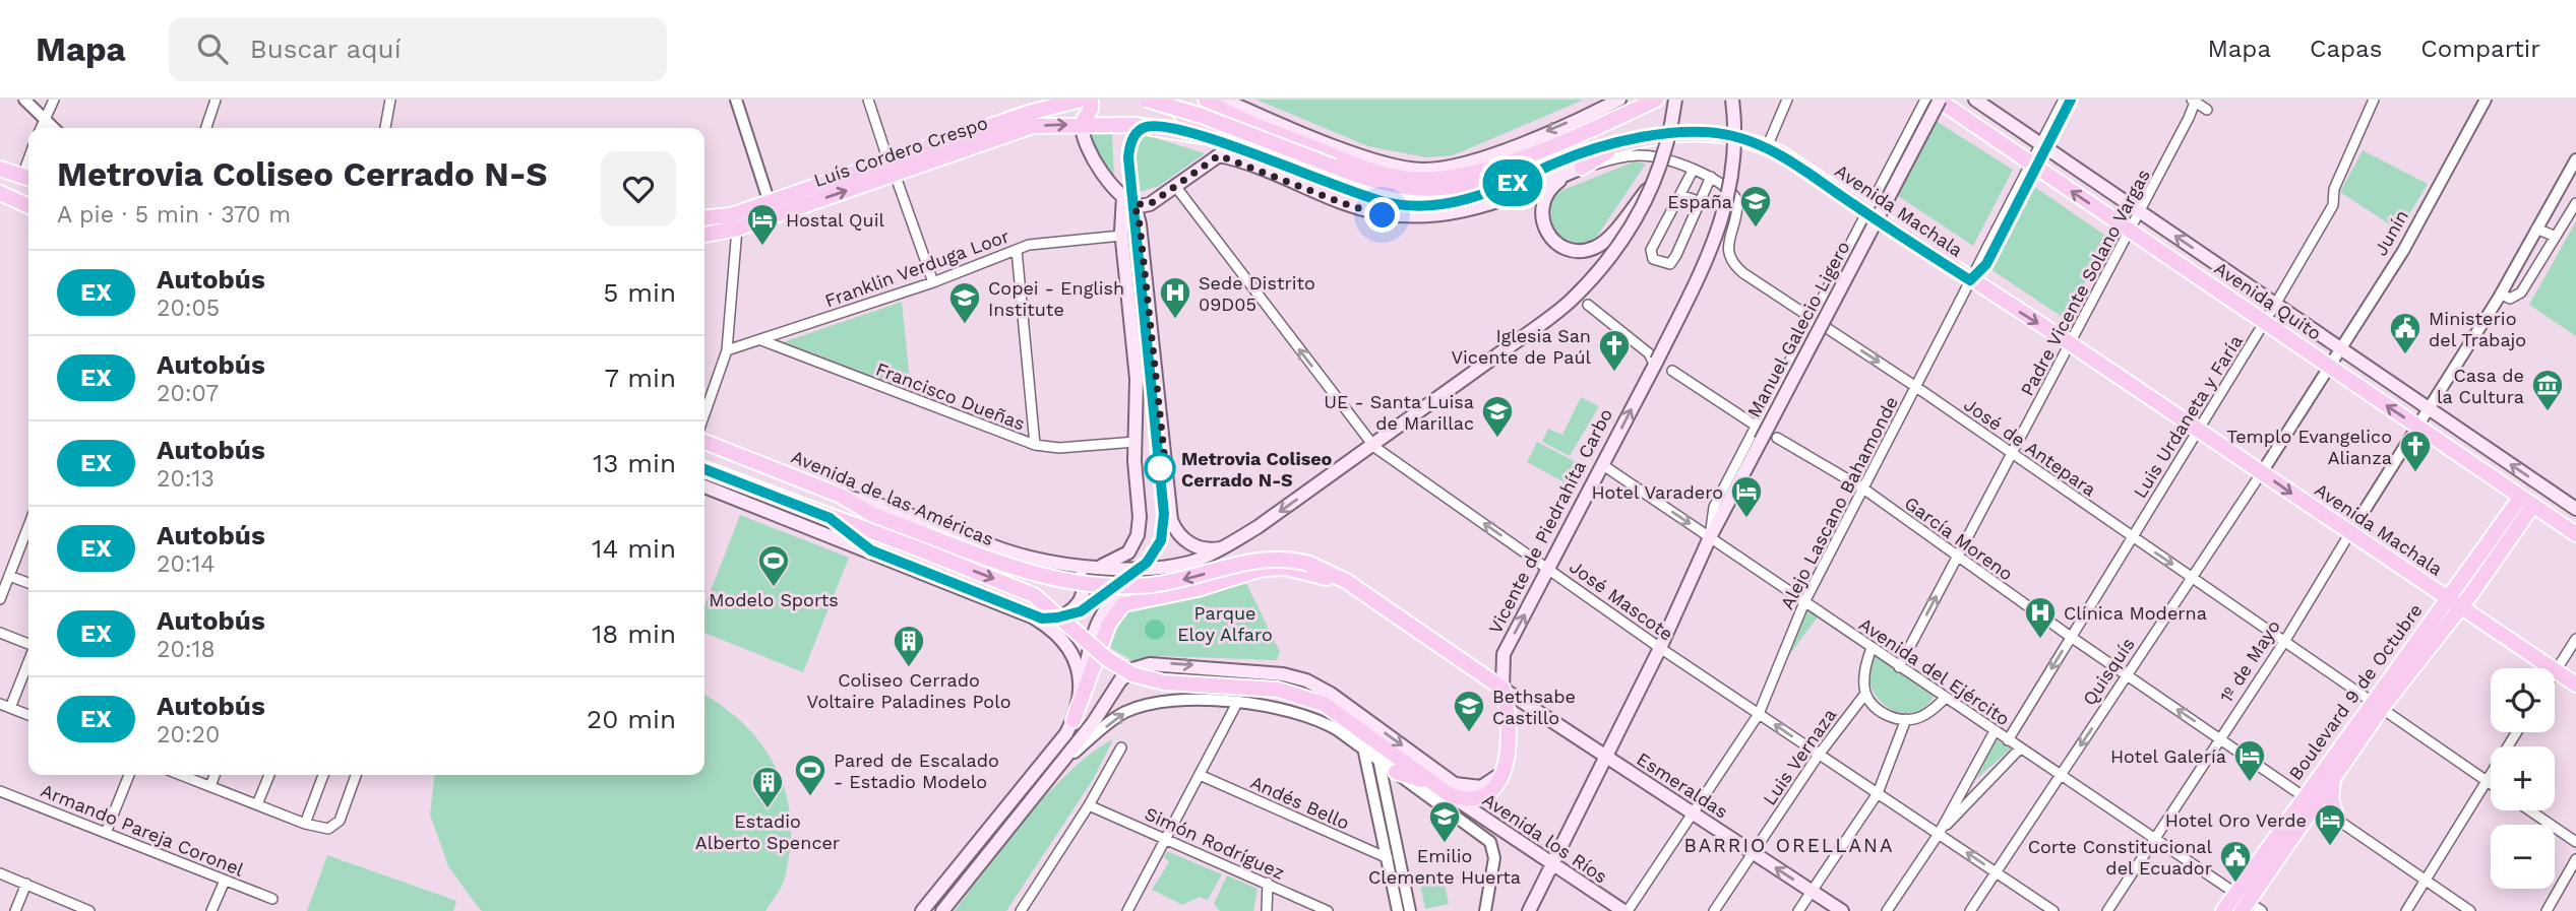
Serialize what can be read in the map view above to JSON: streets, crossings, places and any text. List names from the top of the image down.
{
  "streets": {
    "main road": [
      "Luís Cordero Crespo",
      "Avenida Machala",
      "Avenida Quito",
      "Manuel Galecio Ligero",
      "Avenida de las Américas",
      "Vicente de Piedrahíta Carbo",
      "Boulevard 9 de Octubre",
      "Esmeraldas",
      "Avenida los Ríos"
    ],
    "street": [
      "Junín",
      "Franklin Verduga Loor",
      "Padre Vicente Solano Vargas",
      "Francisco Dueñas",
      "Luis Urdaneta y Faría",
      "José de Antepara",
      "Alejo Lascano Bahamonde",
      "García Moreno",
      "José Mascote",
      "1º de Mayo",
      "Avenida del Ejército",
      "Quisquís",
      "Luis Vernaza",
      "Andés Bello",
      "Armando Pareja Coronel",
      "Simón Rodríguez"
    ]
  },
  "crossings": [
    ["Luís Cordero Crespo", "Avenida Machala"],
    ["Avenida Machala", "Padre Vicente Solano Vargas"],
    ["Avenida Machala", "Manuel Galecio Ligero"],
    ["Avenida Machala", "Luis Urdaneta y Faría"],
    ["Avenida Machala", "Alejo Lascano Bahamonde"],
    ["Avenida Machala", "1º de Mayo"],
    ["Avenida Machala", "Quisquís"],
    ["Avenida Machala", "Boulevard 9 de Octubre"],
    ["Junín", "Avenida Quito"],
    ["Junín", "Quisquís"],
    ["Franklin Verduga Loor", "Francisco Dueñas"],
    ["Padre Vicente Solano Vargas", "Avenida Quito"],
    ["Padre Vicente Solano Vargas", "José de Antepara"],
    ["Padre Vicente Solano Vargas", "García Moreno"],
    ["Padre Vicente Solano Vargas", "Avenida del Ejército"],
    ["Avenida Quito", "Manuel Galecio Ligero"],
    ["Avenida Quito", "Luis Urdaneta y Faría"],
    ["Avenida Quito", "Alejo Lascano Bahamonde"],
    ["Avenida Quito", "1º de Mayo"],
    ["Avenida Quito", "Quisquís"],
    ["Avenida Quito", "Boulevard 9 de Octubre"],
    ["Manuel Galecio Ligero", "José de Antepara"],
    ["Manuel Galecio Ligero", "José Mascote"],
    ["Manuel Galecio Ligero", "Avenida del Ejército"],
    ["Manuel Galecio Ligero", "Esmeraldas"],
    ["Manuel Galecio Ligero", "Avenida los Ríos"],
    ["Luis Urdaneta y Faría", "José de Antepara"],
    ["Luis Urdaneta y Faría", "García Moreno"],
    ["Luis Urdaneta y Faría", "Avenida del Ejército"],
    ["José de Antepara", "Alejo Lascano Bahamonde"],
    ["José de Antepara", "1º de Mayo"],
    ["José de Antepara", "Quisquís"],
    ["José de Antepara", "Boulevard 9 de Octubre"],
    ["Avenida de las Américas", "Vicente de Piedrahíta Carbo"],
    ["Avenida de las Américas", "Esmeraldas"],
    ["Avenida de las Américas", "Avenida los Ríos"],
    ["Alejo Lascano Bahamonde", "García Moreno"],
    ["Alejo Lascano Bahamonde", "José Mascote"],
    ["Alejo Lascano Bahamonde", "Avenida del Ejército"],
    ["Alejo Lascano Bahamonde", "Esmeraldas"],
    ["Alejo Lascano Bahamonde", "Avenida los Ríos"],
    ["Vicente de Piedrahíta Carbo", "José Mascote"],
    ["Vicente de Piedrahíta Carbo", "Avenida del Ejército"],
    ["Vicente de Piedrahíta Carbo", "Esmeraldas"],
    ["Vicente de Piedrahíta Carbo", "Avenida los Ríos"],
    ["García Moreno", "1º de Mayo"],
    ["García Moreno", "Quisquís"],
    ["García Moreno", "Boulevard 9 de Octubre"],
    ["José Mascote", "Quisquís"],
    ["José Mascote", "Luis Vernaza"],
    ["1º de Mayo", "Avenida del Ejército"],
    ["Avenida del Ejército", "Quisquís"],
    ["Avenida del Ejército", "Boulevard 9 de Octubre"],
    ["Luis Vernaza", "Esmeraldas"]
  ],
  "one_way": ["José Mascote"],
  "districts": ["BARRIO ORELLANA"],
  "parks": ["Parque Eloy Alfaro"],
  "places": {
    "school or university": [
      "España",
      "Copei - English Institute",
      "UE - Santa Luisa de Marillac",
      "Bethsabe Castillo",
      "Emilio Clemente Huerta"
    ],
    "hotel": [
      "Hostal Quil",
      "Hotel Varadero",
      "Hotel Galería",
      "Hotel Oro Verde"
    ],
    "hospital": ["Sede Distrito 09D05", "Clínica Moderna"],
    "public building": ["Ministerio del Trabajo", "Corte Constitucional del Ecuador"],
    "church": ["Iglesia San Vicente de Paúl", "Templo Evangelico Alianza"],
    "museum": ["Casa de la Cultura"],
    "other": ["Metrovia Coliseo Cerrado N-S"],
    "sports": ["Modelo Sports", "Pared de Escalado - Estadio Modelo"],
    "building": ["Coliseo Cerrado Voltaire Paladines Polo", "Estadio Alberto Spencer"]
  },
  "lines": ["bus line EX"],
  "page": {
    "header": "Mapa",
    "search": "Buscar aquí",
    "nav": ["Mapa", "Capas", "Compartir"],
    "on_map": "EX",
    "heading": ["Metrovia Coliseo Cerrado N-S", "A pie · 5 min · 370 m"],
    "list": [
      {
        "mark": "EX",
        "name": "Autobús",
        "note": "20:05",
        "value": "5 min"
      },
      {
        "mark": "EX",
        "name": "Autobús",
        "note": "20:07",
        "value": "7 min"
      },
      {
        "mark": "EX",
        "name": "Autobús",
        "note": "20:13",
        "value": "13 min"
      },
      {
        "mark": "EX",
        "name": "Autobús",
        "note": "20:14",
        "value": "14 min"
      },
      {
        "mark": "EX",
        "name": "Autobús",
        "note": "20:18",
        "value": "18 min"
      },
      {
        "mark": "EX",
        "name": "Autobús",
        "note": "20:20",
        "value": "20 min"
      }
    ],
    "map_buttons": ["+", "−"]
  }
}
